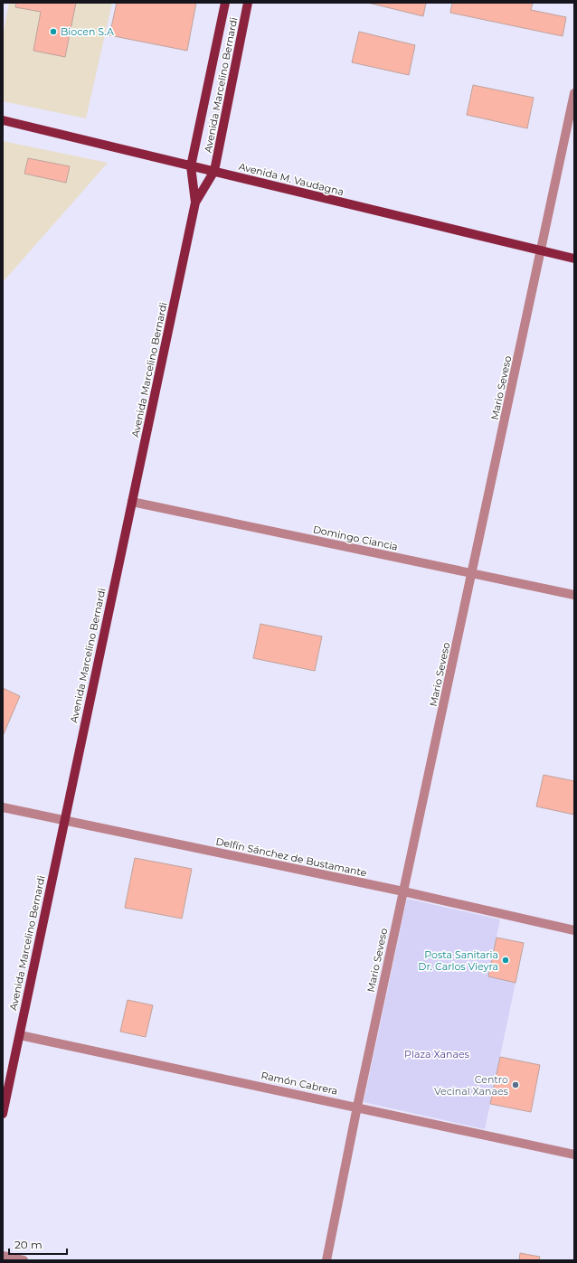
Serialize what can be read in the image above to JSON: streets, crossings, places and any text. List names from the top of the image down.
{
  "streets": {
    "main road": ["Avenida Marcelino Bernardi", "Avenida M. Vaudagna"],
    "street": [
      "Mario Seveso",
      "Domingo Ciancia",
      "Delfín Sánchez de Bustamante",
      "Ramón Cabrera"
    ]
  },
  "crossings": [
    ["Avenida Marcelino Bernardi", "Avenida M. Vaudagna"],
    ["Avenida Marcelino Bernardi", "Domingo Ciancia"],
    ["Avenida Marcelino Bernardi", "Delfín Sánchez de Bustamante"],
    ["Avenida Marcelino Bernardi", "Ramón Cabrera"],
    ["Avenida M. Vaudagna", "Mario Seveso"],
    ["Mario Seveso", "Domingo Ciancia"],
    ["Mario Seveso", "Delfín Sánchez de Bustamante"],
    ["Mario Seveso", "Ramón Cabrera"]
  ],
  "parks": ["Plaza Xanaes"],
  "places": ["Biocen S.A", "Posta Sanitaria Dr. Carlos Vieyra", "Centro Vecinal Xanaes"],
  "scale_bar": "20 m"
}
